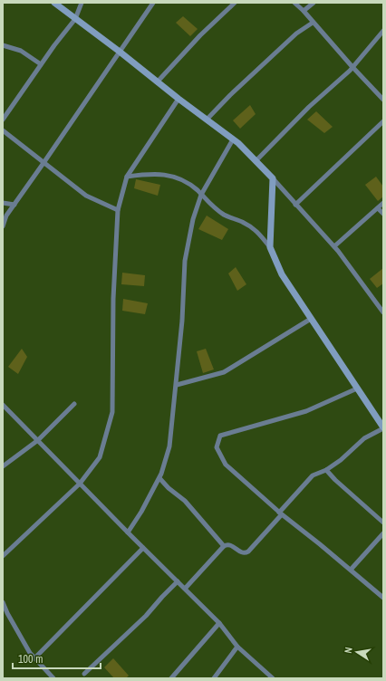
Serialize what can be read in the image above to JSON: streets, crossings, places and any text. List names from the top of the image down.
{
  "scale_bar": "100 m",
  "north": "left"
}
